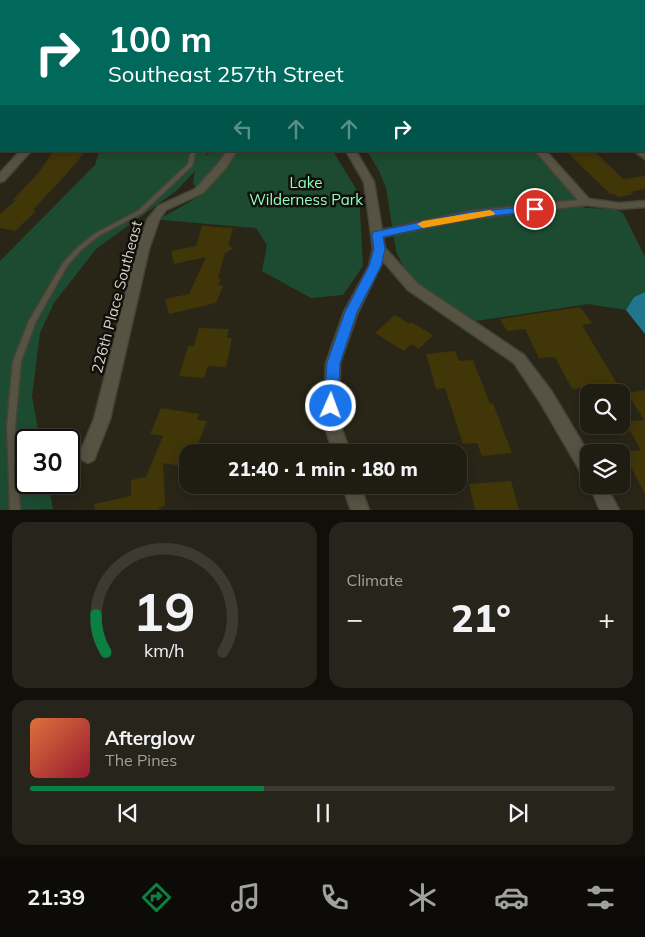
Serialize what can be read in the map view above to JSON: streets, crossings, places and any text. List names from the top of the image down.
{
  "streets": {
    "street": ["226th Place Southeast"]
  },
  "parks": ["Lake Wilderness Park"],
  "page": {
    "turn": ["100 m", "Southeast 257th Street"],
    "limit": "30",
    "trip": "21:40 · 1 min · 180 m",
    "tile": "Climate",
    "heat": ["−", "21°", "+"],
    "song": ["Afterglow", "The Pines"],
    "tabs": "21:39",
    "gauge": ["19", "km/h"]
  }
}
